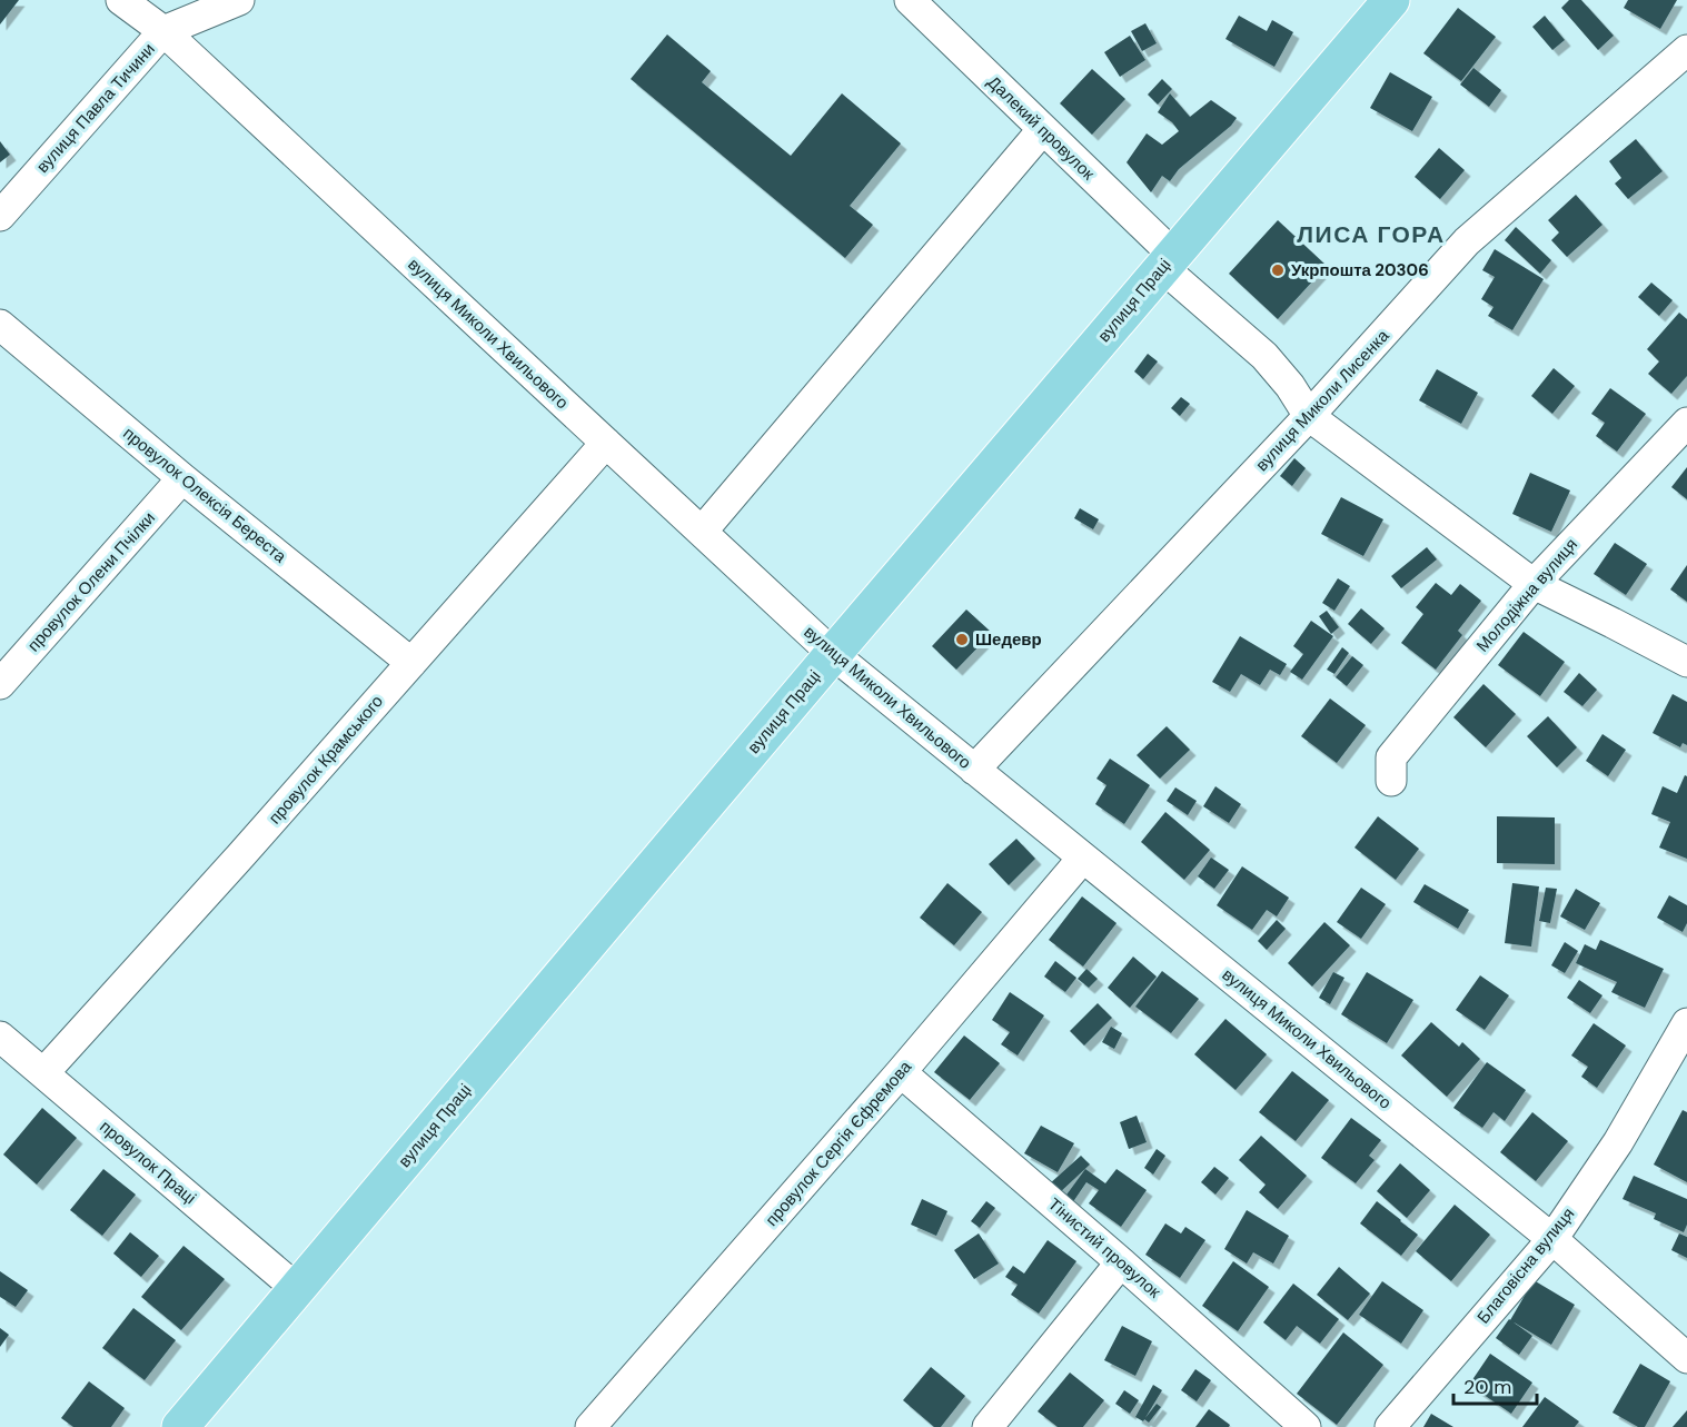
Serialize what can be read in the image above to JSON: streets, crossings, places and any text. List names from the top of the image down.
{
  "streets": {
    "main road": ["вулиця Праці"],
    "street": [
      "вулиця Павла Тичини",
      "Далекий провулок",
      "вулиця Миколи Хвильового",
      "вулиця Миколи Лисенка",
      "провулок Олексія Береста",
      "провулок Олени Пчілки",
      "Молодіжна вулиця",
      "провулок Крамського",
      "провулок Сергія Єфремова",
      "провулок Праці",
      "Тінистий провулок",
      "Благовісна вулиця"
    ]
  },
  "crossings": [
    ["вулиця Павла Тичини", "вулиця Миколи Хвильового"],
    ["Далекий провулок", "вулиця Праці"],
    ["Далекий провулок", "вулиця Миколи Лисенка"],
    ["вулиця Праці", "вулиця Миколи Хвильового"],
    ["вулиця Праці", "провулок Праці"],
    ["вулиця Миколи Хвильового", "вулиця Миколи Лисенка"],
    ["вулиця Миколи Хвильового", "провулок Крамського"],
    ["вулиця Миколи Хвильового", "провулок Сергія Єфремова"],
    ["вулиця Миколи Хвильового", "Благовісна вулиця"],
    ["провулок Олексія Береста", "провулок Олени Пчілки"],
    ["провулок Олексія Береста", "провулок Крамського"],
    ["провулок Крамського", "провулок Праці"],
    ["провулок Сергія Єфремова", "Тінистий провулок"]
  ],
  "districts": ["ЛИСА ГОРА"],
  "places": ["Укрпошта 20306", "Шедевр"],
  "scale_bar": "20 m"
}
